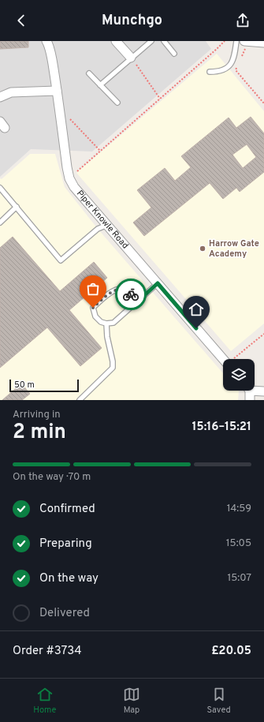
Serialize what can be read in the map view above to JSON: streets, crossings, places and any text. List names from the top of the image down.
{
  "streets": {
    "street": ["Piper Knowle Road"]
  },
  "places": ["Harrow Gate Academy"],
  "scale_bar": "50 m",
  "page": {
    "header": "Munchgo",
    "scale": "50 m",
    "heading": ["2 min", "Arriving in", "15:16–15:21"],
    "panel": ["Order #3734", "£20.05"],
    "bar": "On the way · 70 m",
    "list": [
      ["Confirmed", "14:59"],
      ["Preparing", "15:05"],
      ["On the way", "15:07"],
      "Delivered"
    ],
    "tabs": ["Home", "Map", "Saved"]
  }
}
